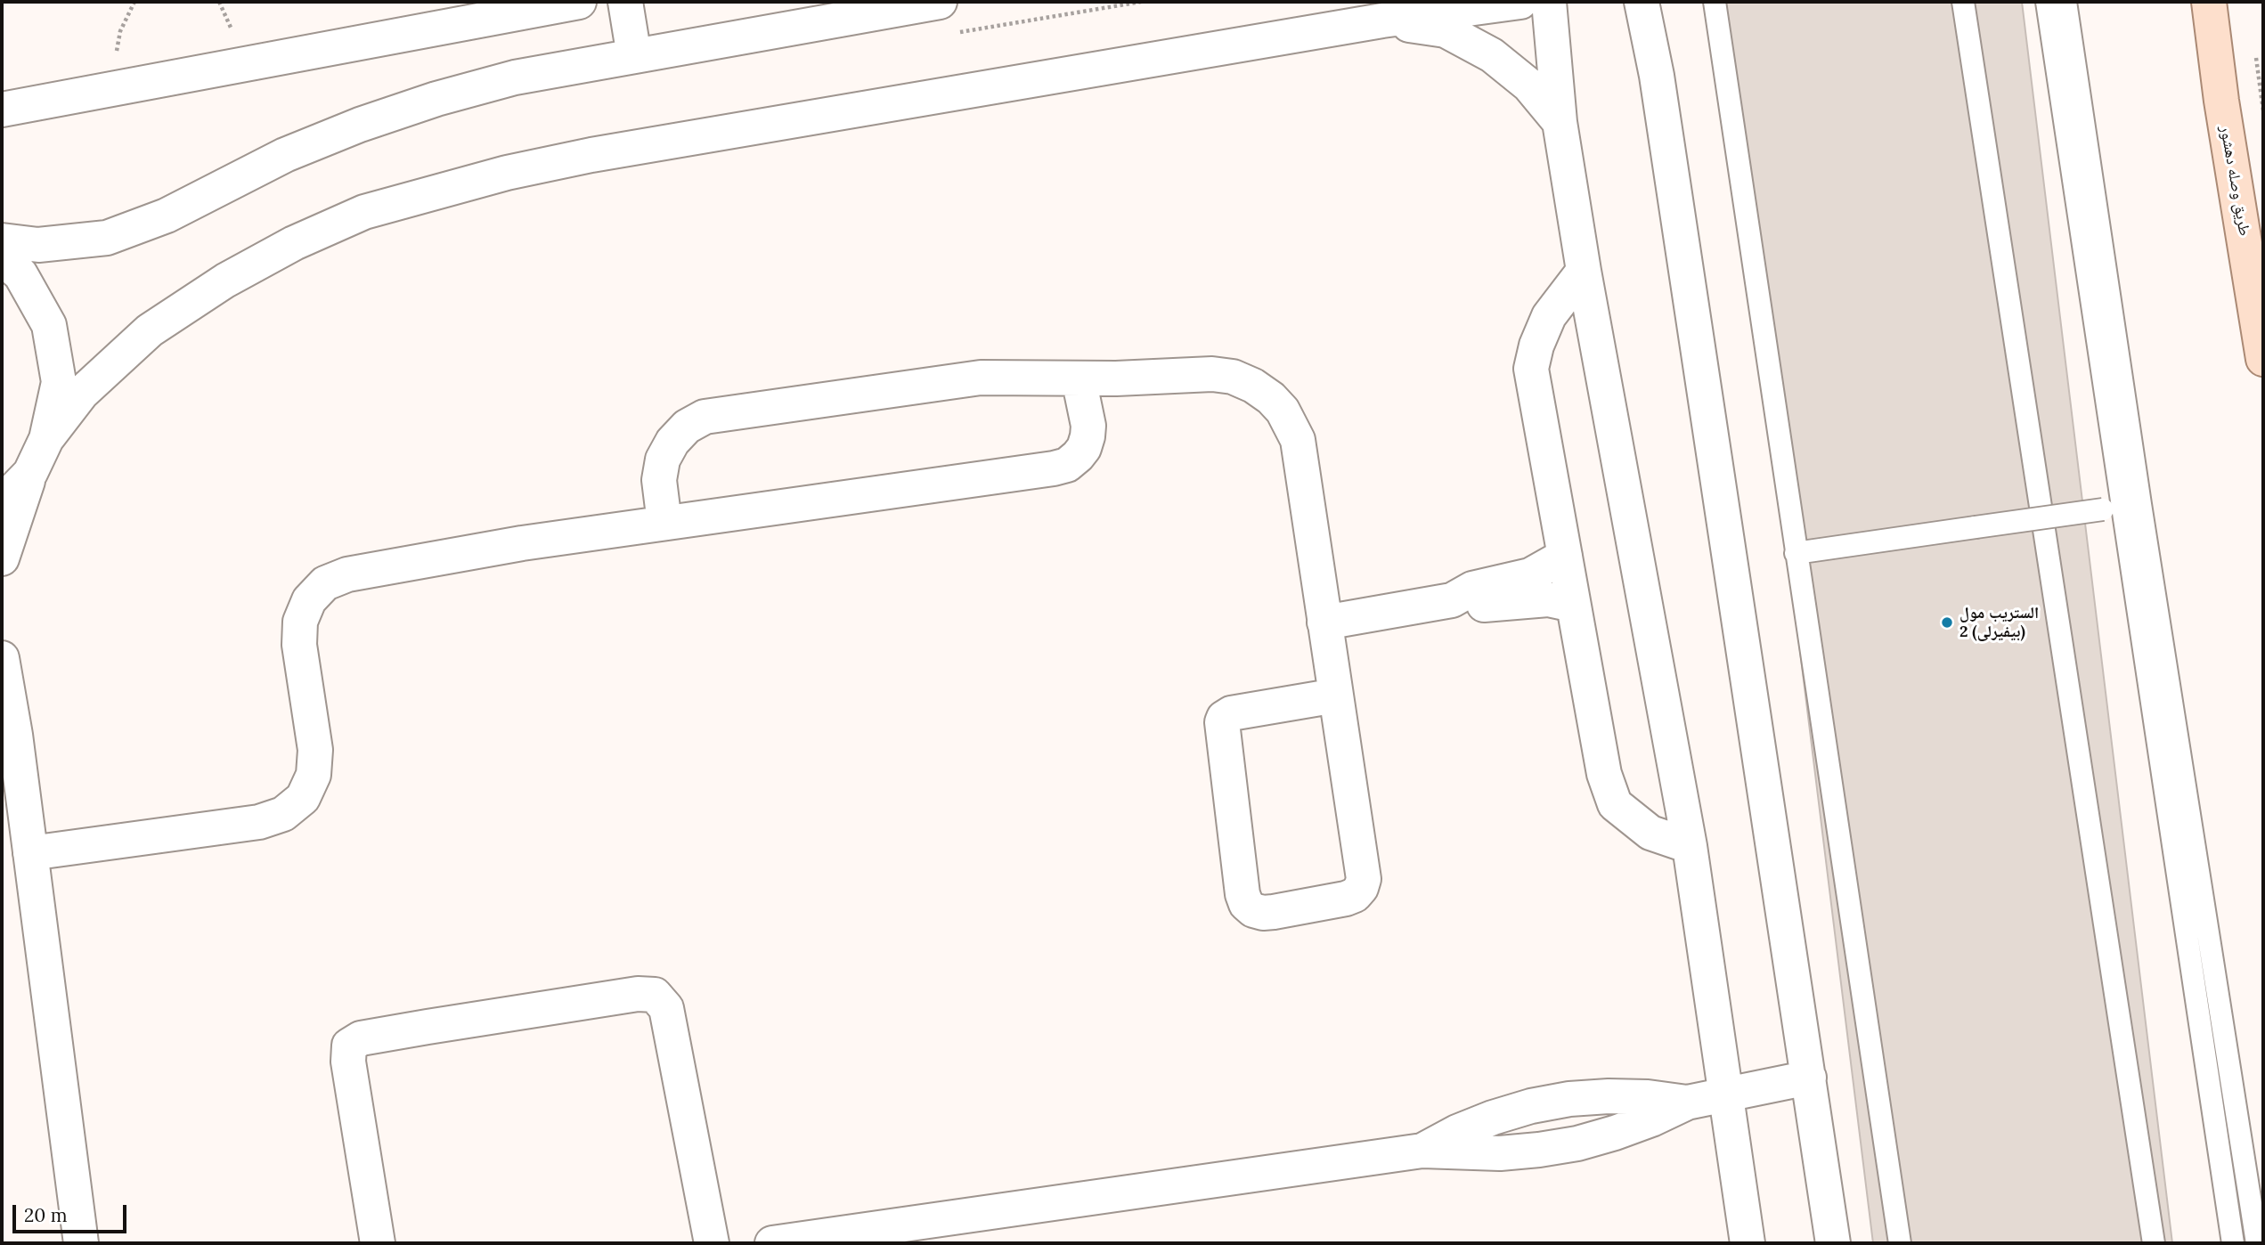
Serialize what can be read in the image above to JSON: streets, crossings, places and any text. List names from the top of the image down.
{
  "streets": {
    "main road": ["طريق وصله دهشور"]
  },
  "places": ["الستريب مول 2 (بيفيرلى)"],
  "scale_bar": "20 m"
}
